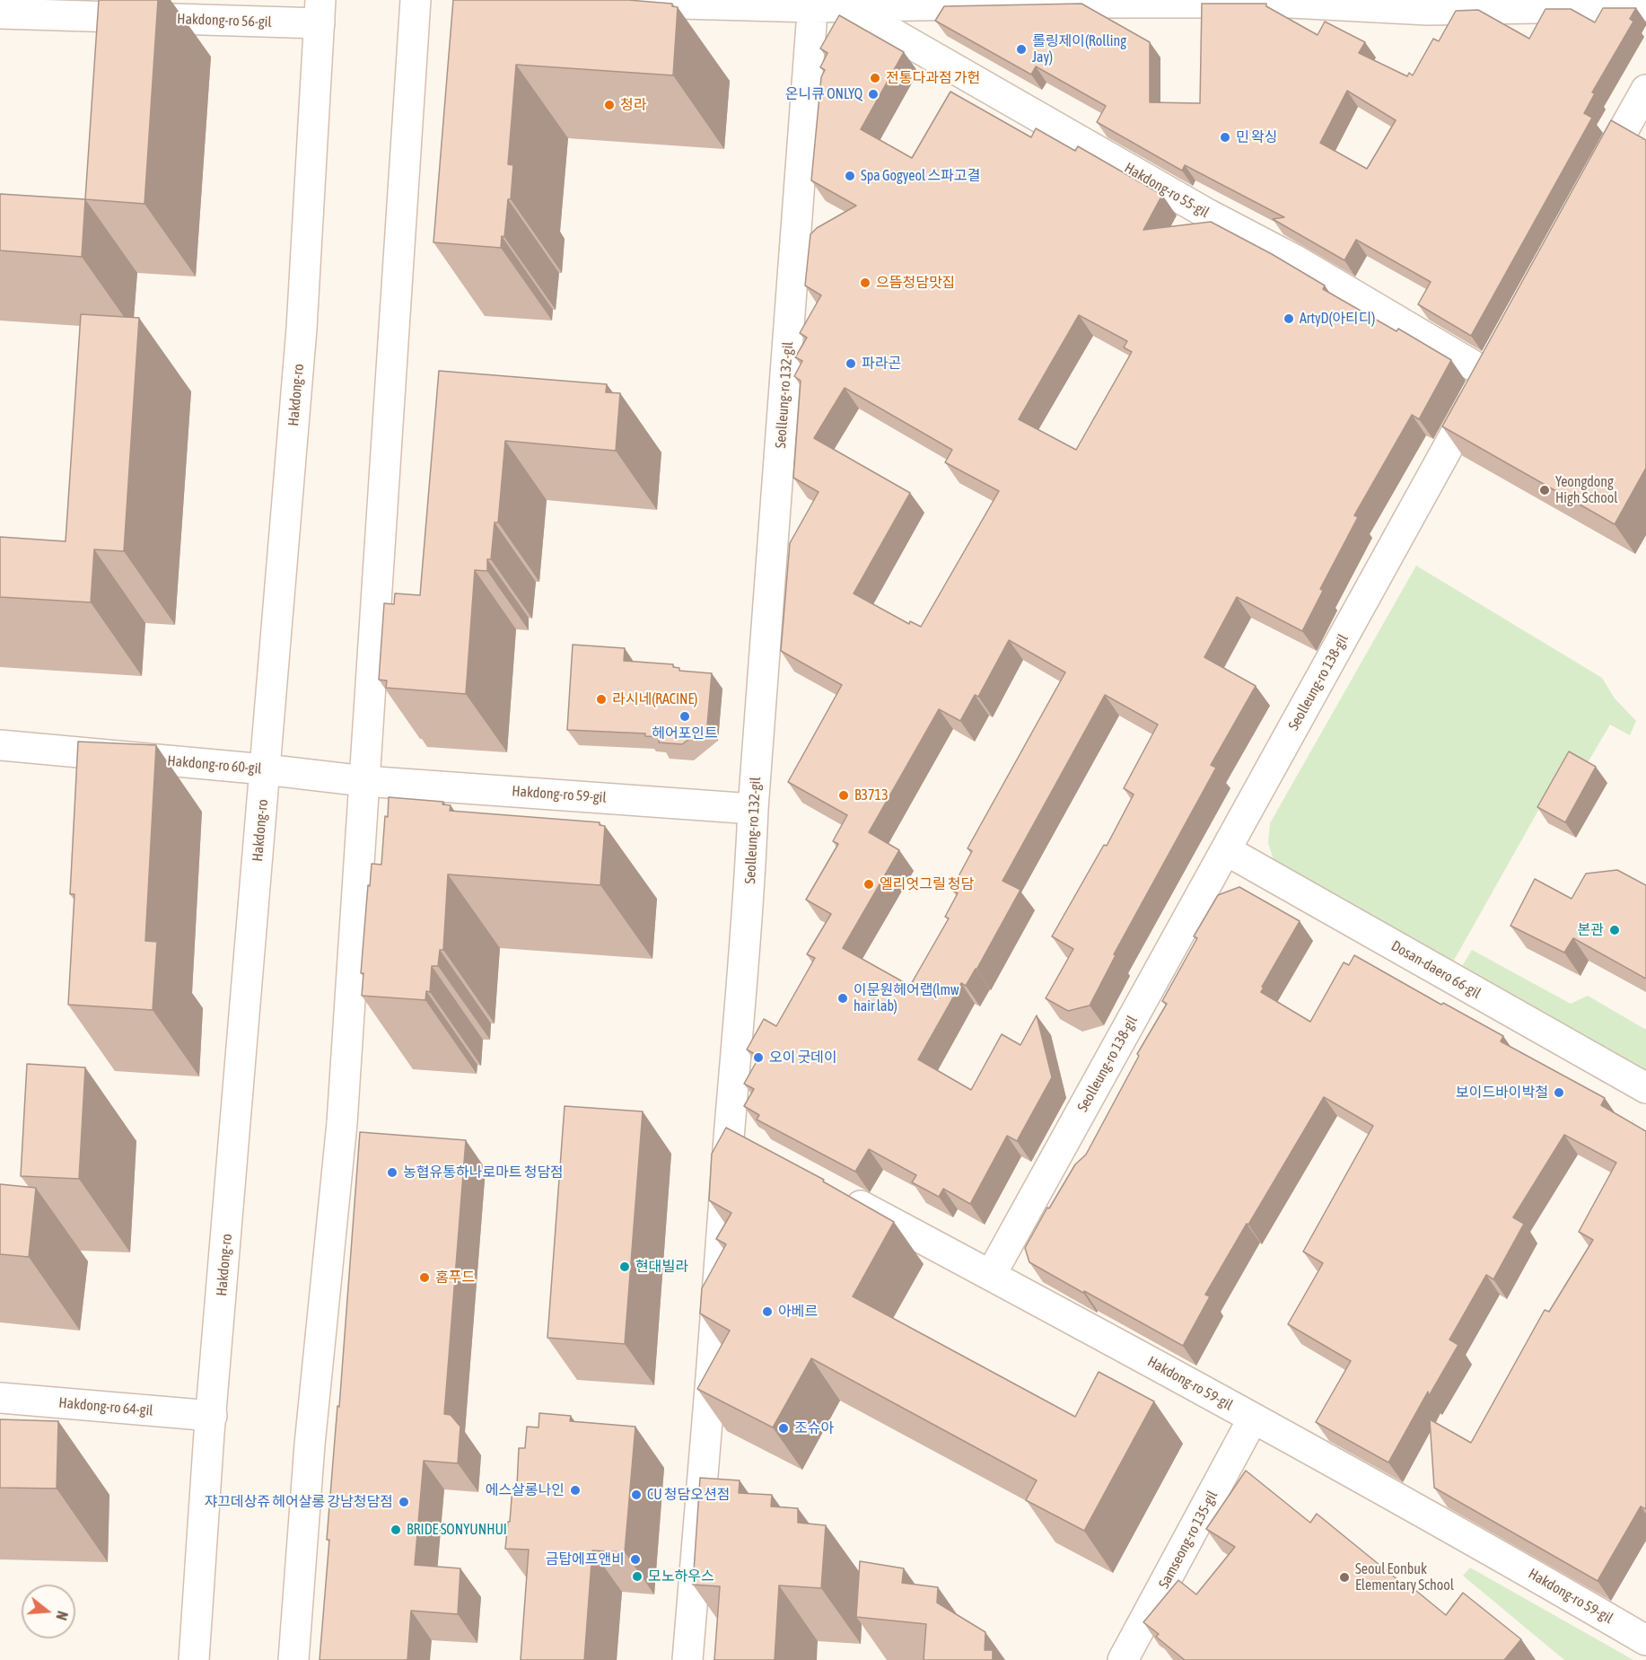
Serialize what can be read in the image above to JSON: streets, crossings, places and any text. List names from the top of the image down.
{
  "streets": {
    "street": [
      "Hakdong-ro 56-gil",
      "Hakdong-ro 55-gil",
      "Hakdong-ro",
      "Seolleung-ro 132-gil",
      "Seolleung-ro 138-gil",
      "Hakdong-ro 60-gil",
      "Hakdong-ro 59-gil",
      "Dosan-daero 66-gil",
      "Hakdong-ro 64-gil",
      "Samseong-ro 135-gil"
    ]
  },
  "crossings": [
    ["Hakdong-ro 56-gil", "Hakdong-ro"],
    ["Hakdong-ro 55-gil", "Seolleung-ro 138-gil"],
    ["Hakdong-ro", "Hakdong-ro 60-gil"],
    ["Hakdong-ro", "Hakdong-ro 64-gil"],
    ["Seolleung-ro 132-gil", "Hakdong-ro 59-gil"],
    ["Seolleung-ro 138-gil", "Hakdong-ro 59-gil"],
    ["Seolleung-ro 138-gil", "Dosan-daero 66-gil"],
    ["Hakdong-ro 60-gil", "Hakdong-ro 59-gil"],
    ["Hakdong-ro 59-gil", "Samseong-ro 135-gil"]
  ],
  "places": [
    "롤링제이(Rolling Jay)",
    "전통다과점 가헌",
    "온니큐 ONLYQ",
    "청라",
    "민 왁싱",
    "Spa Gogyeol 스파고결",
    "으뜸청담맛집",
    "ArtyD(아티디)",
    "파라곤",
    "Yeongdong High School",
    "라시네(RACINE)",
    "헤어포인트",
    "B3713",
    "엘리엇그릴 청담",
    "본관",
    "이문원헤어랩(lmw hair lab)",
    "오이 굿데이",
    "보이드바이박철",
    "농협유통하나로마트 청담점",
    "현대빌라",
    "홈푸드",
    "아베르",
    "조슈아",
    "에스살롱나인",
    "CU 청담오션점",
    "쟈끄데상쥬 헤어살롱 강남청담점",
    "BRIDE SONYUNHUI",
    "금탑에프앤비",
    "모노하우스",
    "Seoul Eonbuk Elementary School"
  ],
  "north": "right"
}
